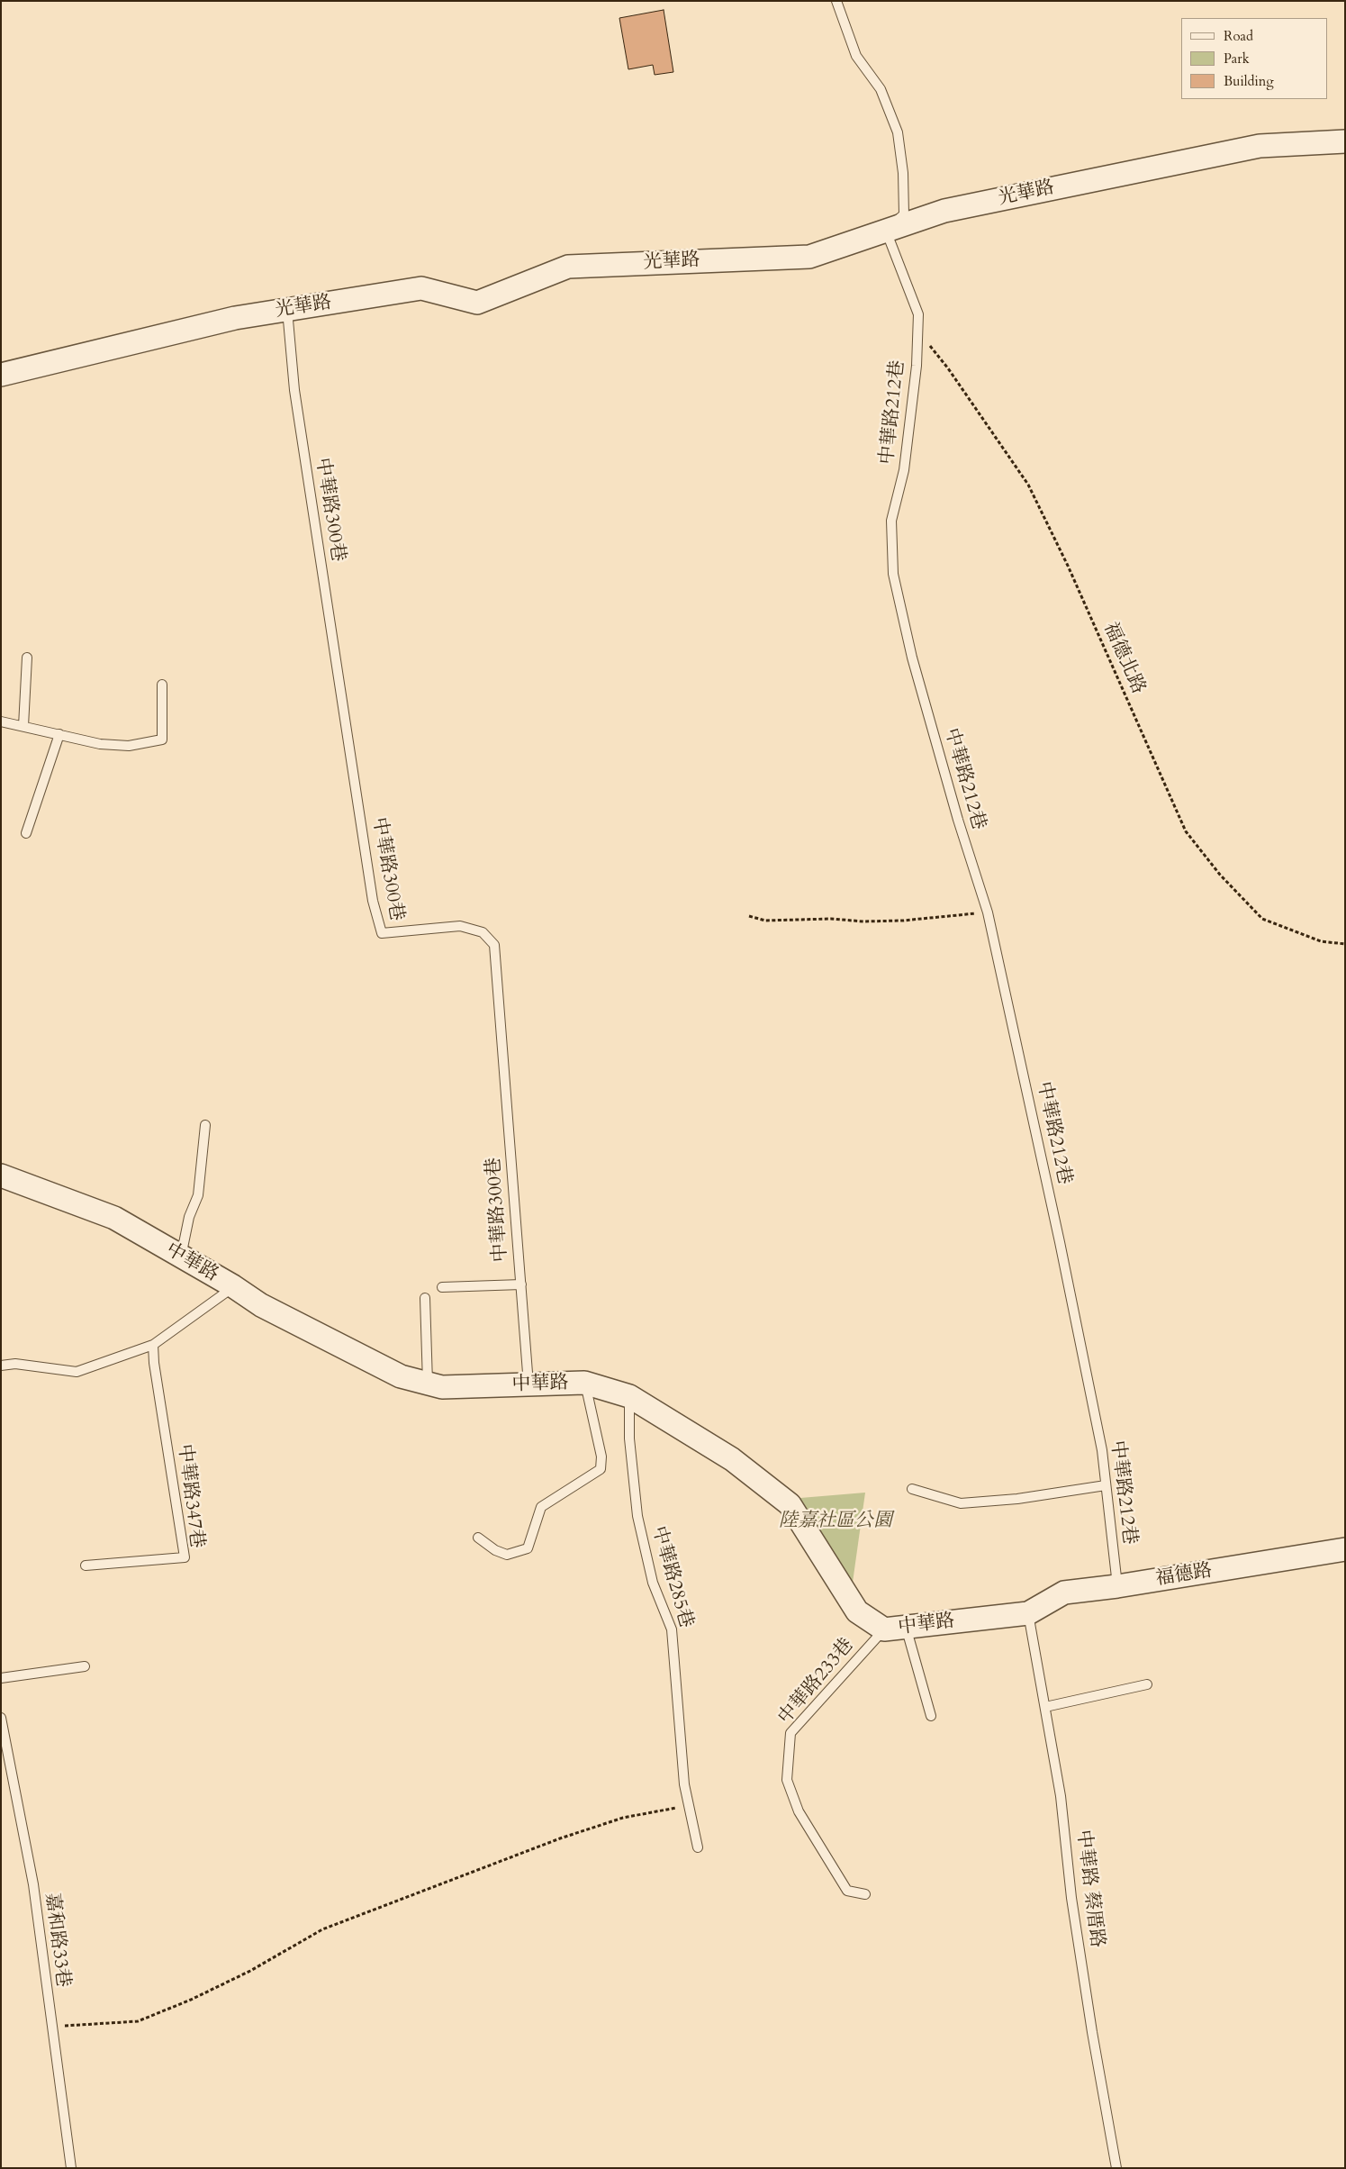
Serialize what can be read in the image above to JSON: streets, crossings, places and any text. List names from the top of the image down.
{
  "streets": {
    "street": ["光華路", "中華路", "福德路"],
    "lane": [
      "中華路212巷",
      "中華路300巷",
      "中華路347巷",
      "中華路285巷",
      "中華路233巷",
      "中華路 蔡厝路",
      "嘉和路33巷"
    ],
    "path": ["福德北路"]
  },
  "crossings": [
    ["光華路", "中華路212巷"],
    ["光華路", "中華路300巷"],
    ["中華路212巷", "福德北路"],
    ["中華路212巷", "福德路"],
    ["中華路300巷", "中華路"],
    ["中華路", "福德路"],
    ["中華路", "中華路285巷"],
    ["中華路", "中華路233巷"],
    ["中華路", "中華路 蔡厝路"],
    ["福德路", "中華路 蔡厝路"]
  ],
  "parks": ["陸嘉社區公園"],
  "legend": ["Road", "Park", "Building"]
}
